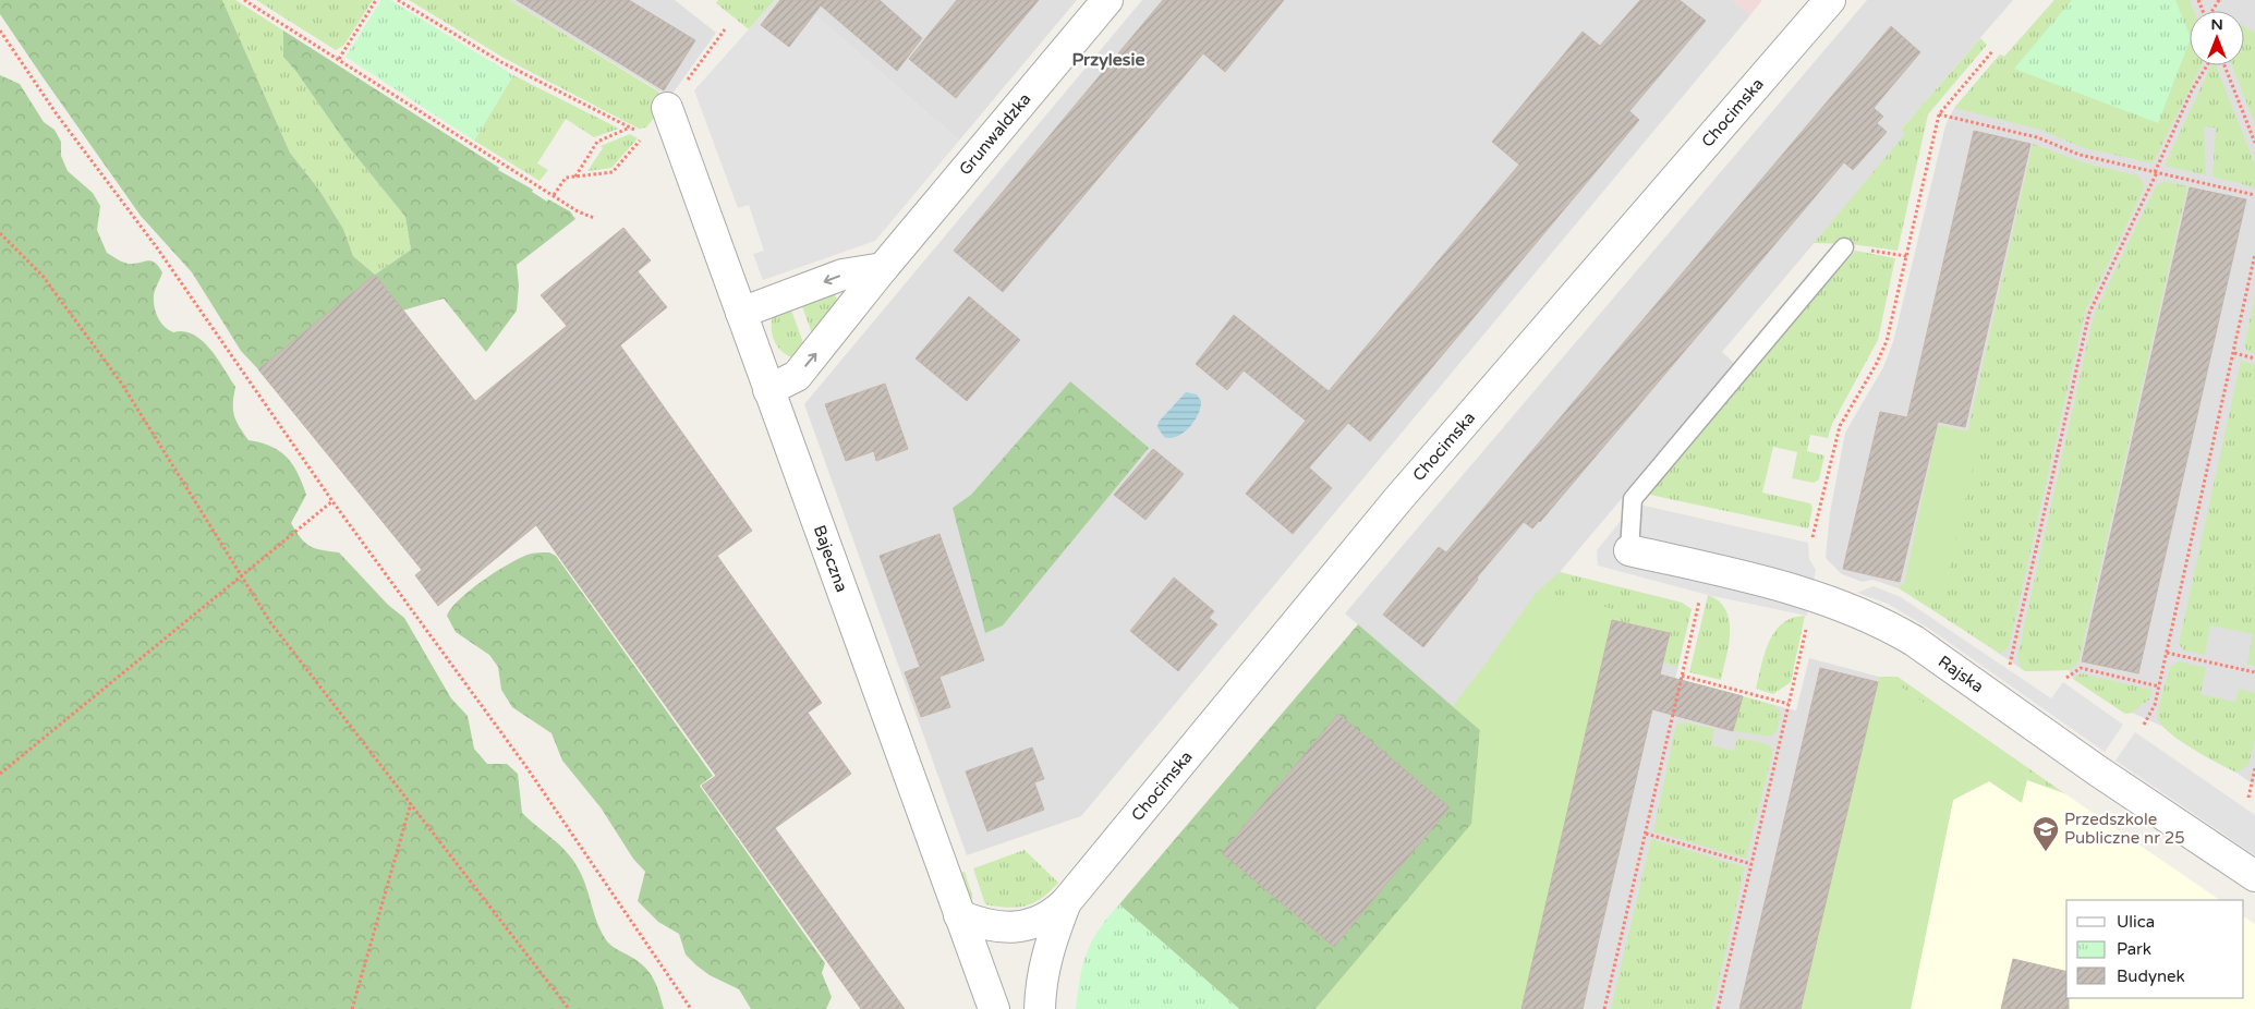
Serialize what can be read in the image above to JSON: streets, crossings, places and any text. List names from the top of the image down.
{
  "streets": {
    "street": [
      "Chocimska",
      "Grunwaldzka",
      "Bajeczna",
      "Rajska"
    ]
  },
  "crossings": [
    ["Chocimska", "Bajeczna"],
    ["Grunwaldzka", "Bajeczna"]
  ],
  "districts": ["Przylesie"],
  "places": {
    "school or university": ["Przedszkole Publiczne nr 25"]
  },
  "legend": ["Ulica", "Park", "Budynek"],
  "north": "top"
}
